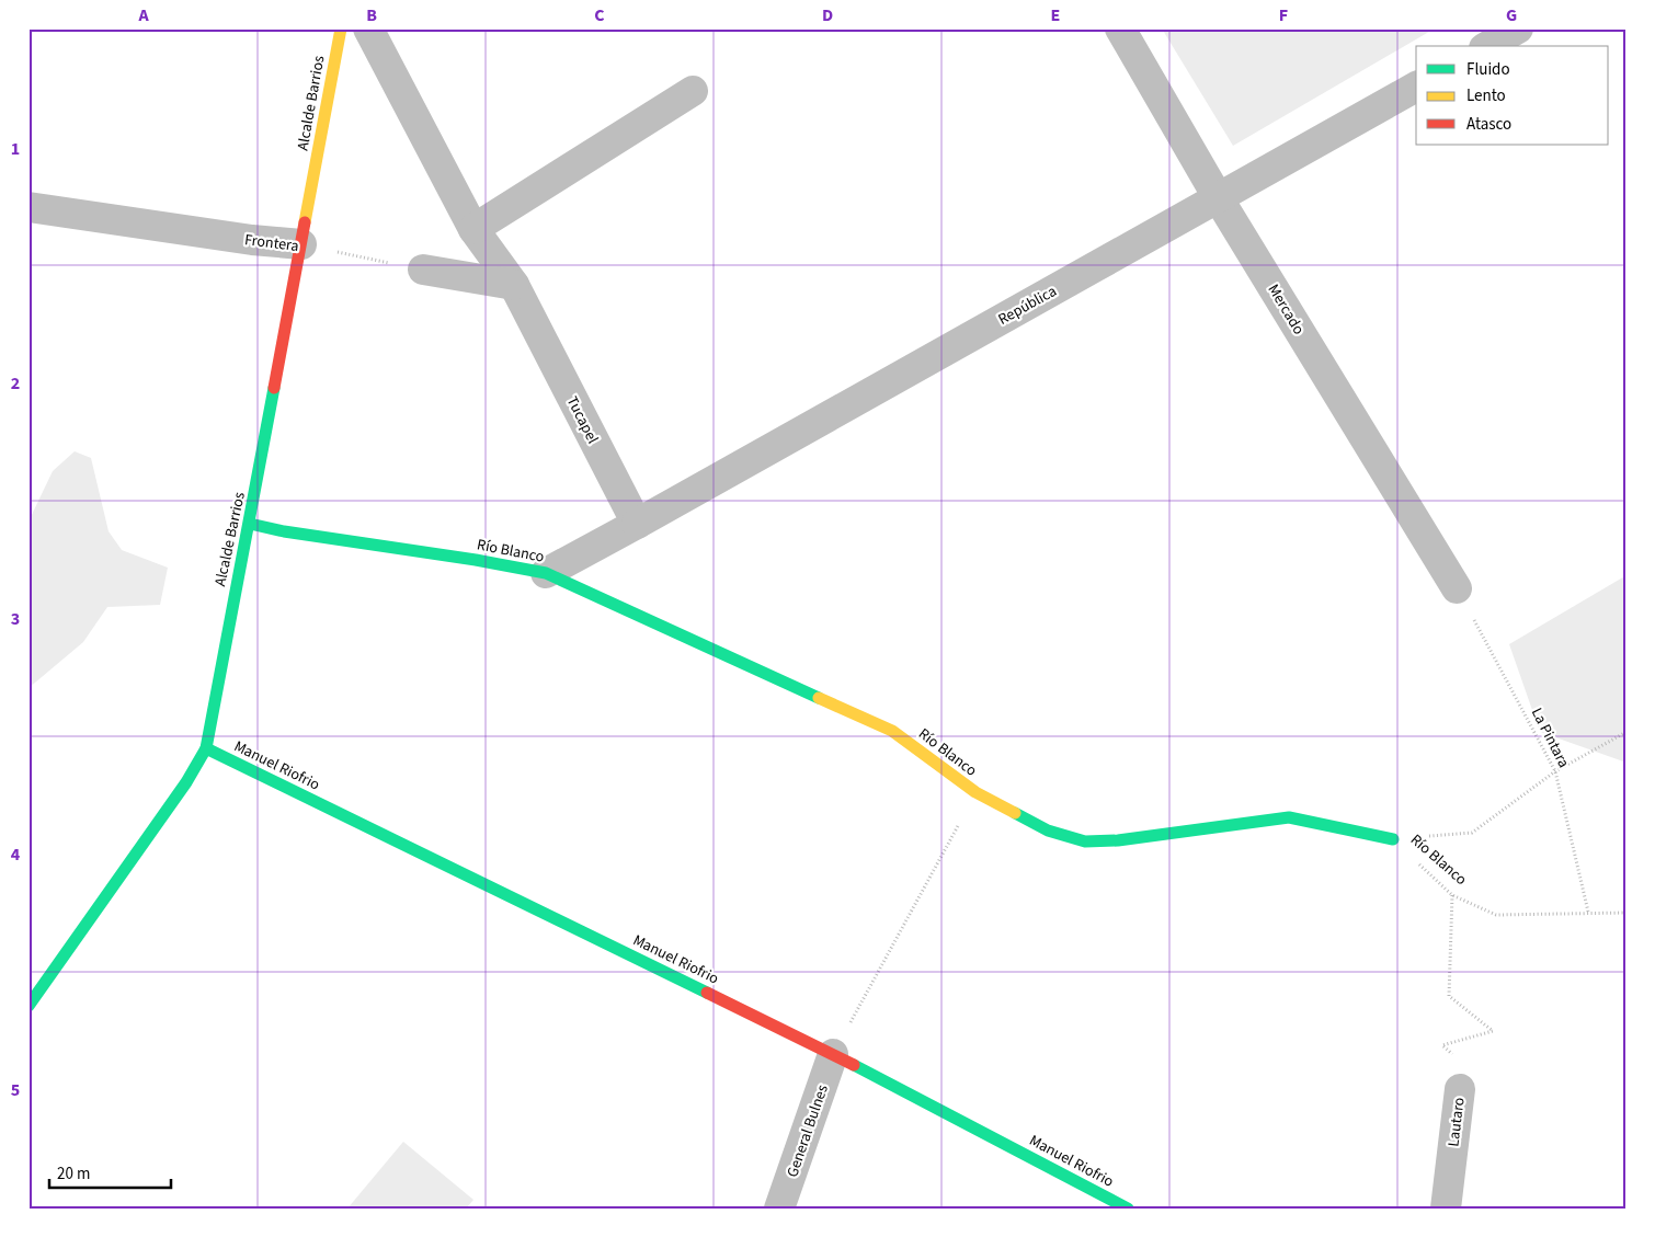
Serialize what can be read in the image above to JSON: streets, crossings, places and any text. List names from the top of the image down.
{
  "streets": {
    "street": [
      "Alcalde Barrios",
      "Frontera",
      "República",
      "Mercado",
      "Tucapel",
      "Río Blanco",
      "Manuel Riofrio",
      "Lautaro",
      "General Bulnes"
    ],
    "path": ["La Pintara"]
  },
  "crossings": [
    ["Alcalde Barrios", "Frontera"],
    ["Alcalde Barrios", "Río Blanco"],
    ["Alcalde Barrios", "Manuel Riofrio"],
    ["República", "Mercado"],
    ["República", "Tucapel"],
    ["Mercado", "La Pintara"],
    ["Río Blanco", "La Pintara"],
    ["Río Blanco", "Lautaro"],
    ["Manuel Riofrio", "General Bulnes"]
  ],
  "legend": ["Fluido", "Lento", "Atasco"],
  "scale_bar": "20 m",
  "grid": {
    "columns": [
      "A",
      "B",
      "C",
      "D",
      "E",
      "F",
      "G"
    ],
    "rows": [
      "1",
      "2",
      "3",
      "4",
      "5"
    ]
  }
}
